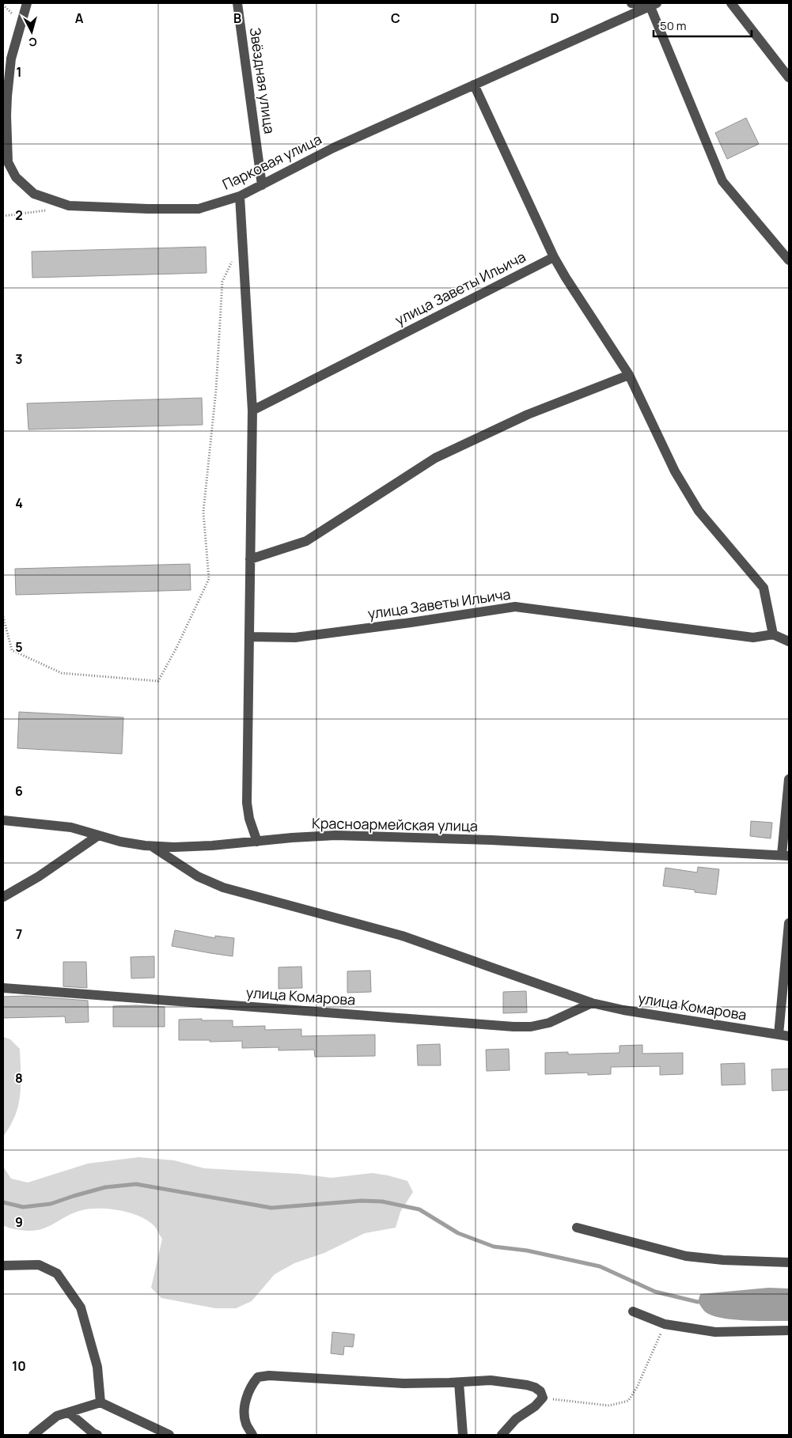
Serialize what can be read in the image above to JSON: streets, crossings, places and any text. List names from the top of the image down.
{
  "streets": {
    "street": [
      "Звёздная улица",
      "Парковая улица",
      "улица Заветы Ильича",
      "Красноармейская улица",
      "улица Комарова"
    ]
  },
  "crossings": [
    ["Звёздная улица", "Парковая улица"],
    ["Красноармейская улица", "улица Комарова"]
  ],
  "scale_bar": "50 m",
  "north": "bottom",
  "grid": {
    "columns": [
      "A",
      "B",
      "C",
      "D"
    ],
    "rows": [
      "1",
      "2",
      "3",
      "4",
      "5",
      "6",
      "7",
      "8",
      "9",
      "10"
    ]
  }
}
